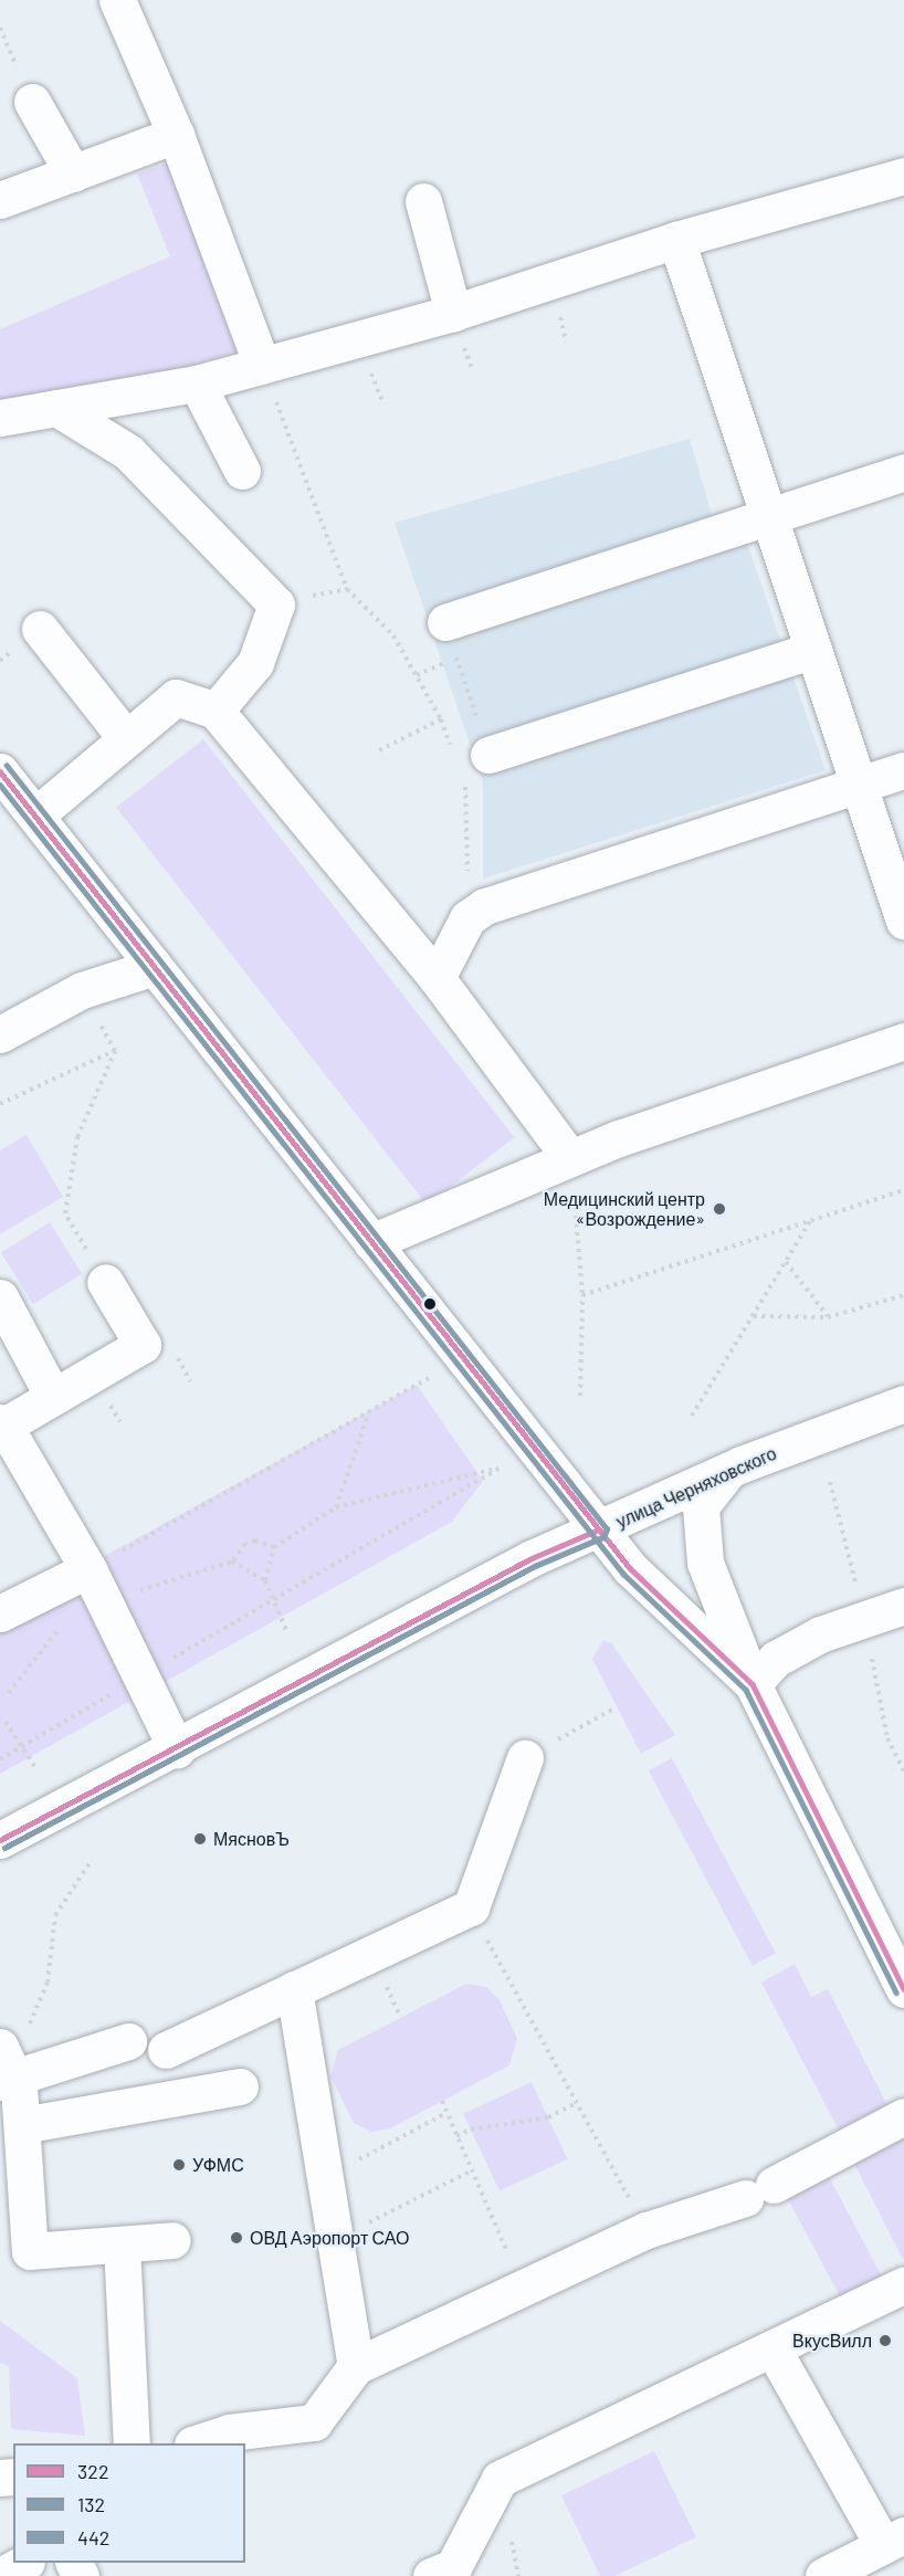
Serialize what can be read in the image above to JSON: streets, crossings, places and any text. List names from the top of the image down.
{
  "streets": {
    "street": ["улица Черняховского"]
  },
  "places": [
    "Медицинский центр «Возрождение»",
    "МясновЪ",
    "УФМС",
    "ОВД Аэропорт САО",
    "ВкусВилл"
  ],
  "lines": ["transit line 442", "transit line 322", "transit line 132"],
  "legend": ["322", "132", "442"]
}
